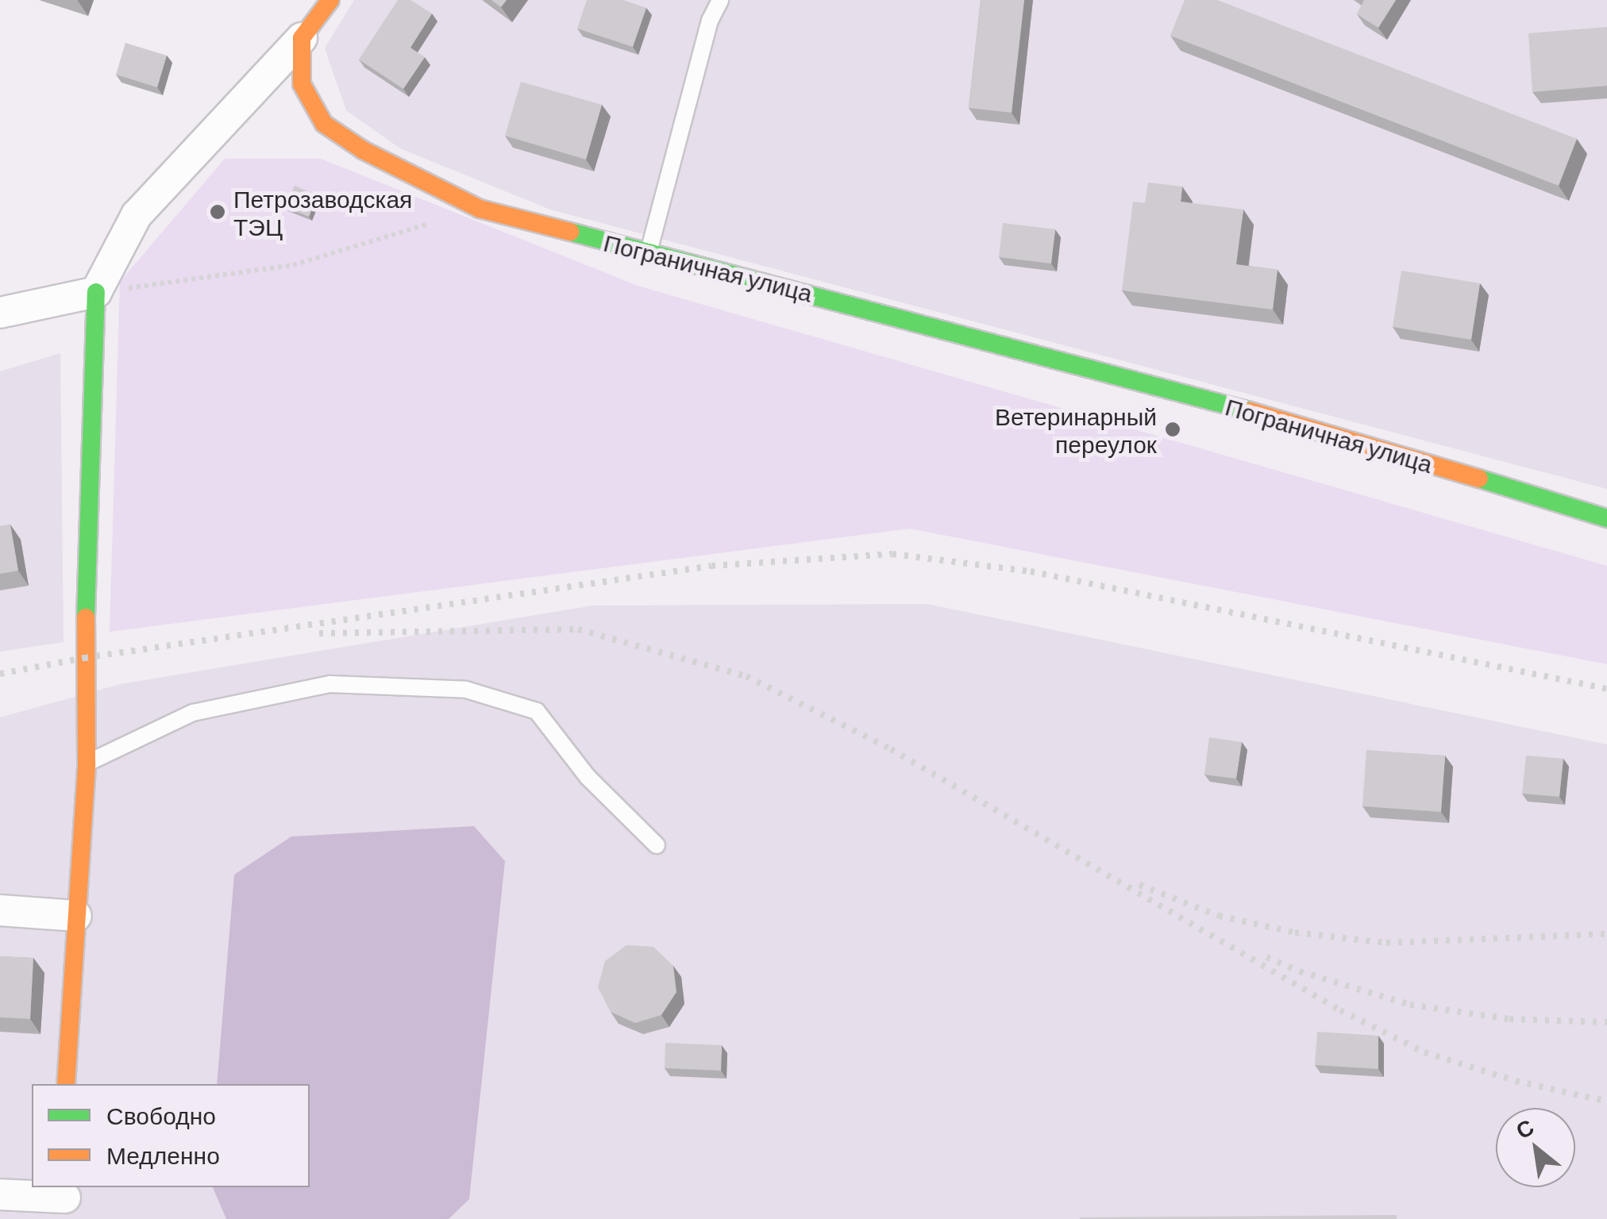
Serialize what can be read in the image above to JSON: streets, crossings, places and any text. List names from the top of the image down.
{
  "streets": {
    "main road": ["Пограничная улица"]
  },
  "places": ["Петрозаводская ТЭЦ", "Ветеринарный переулок"],
  "legend": ["Свободно", "Медленно"],
  "north": "top left"
}
